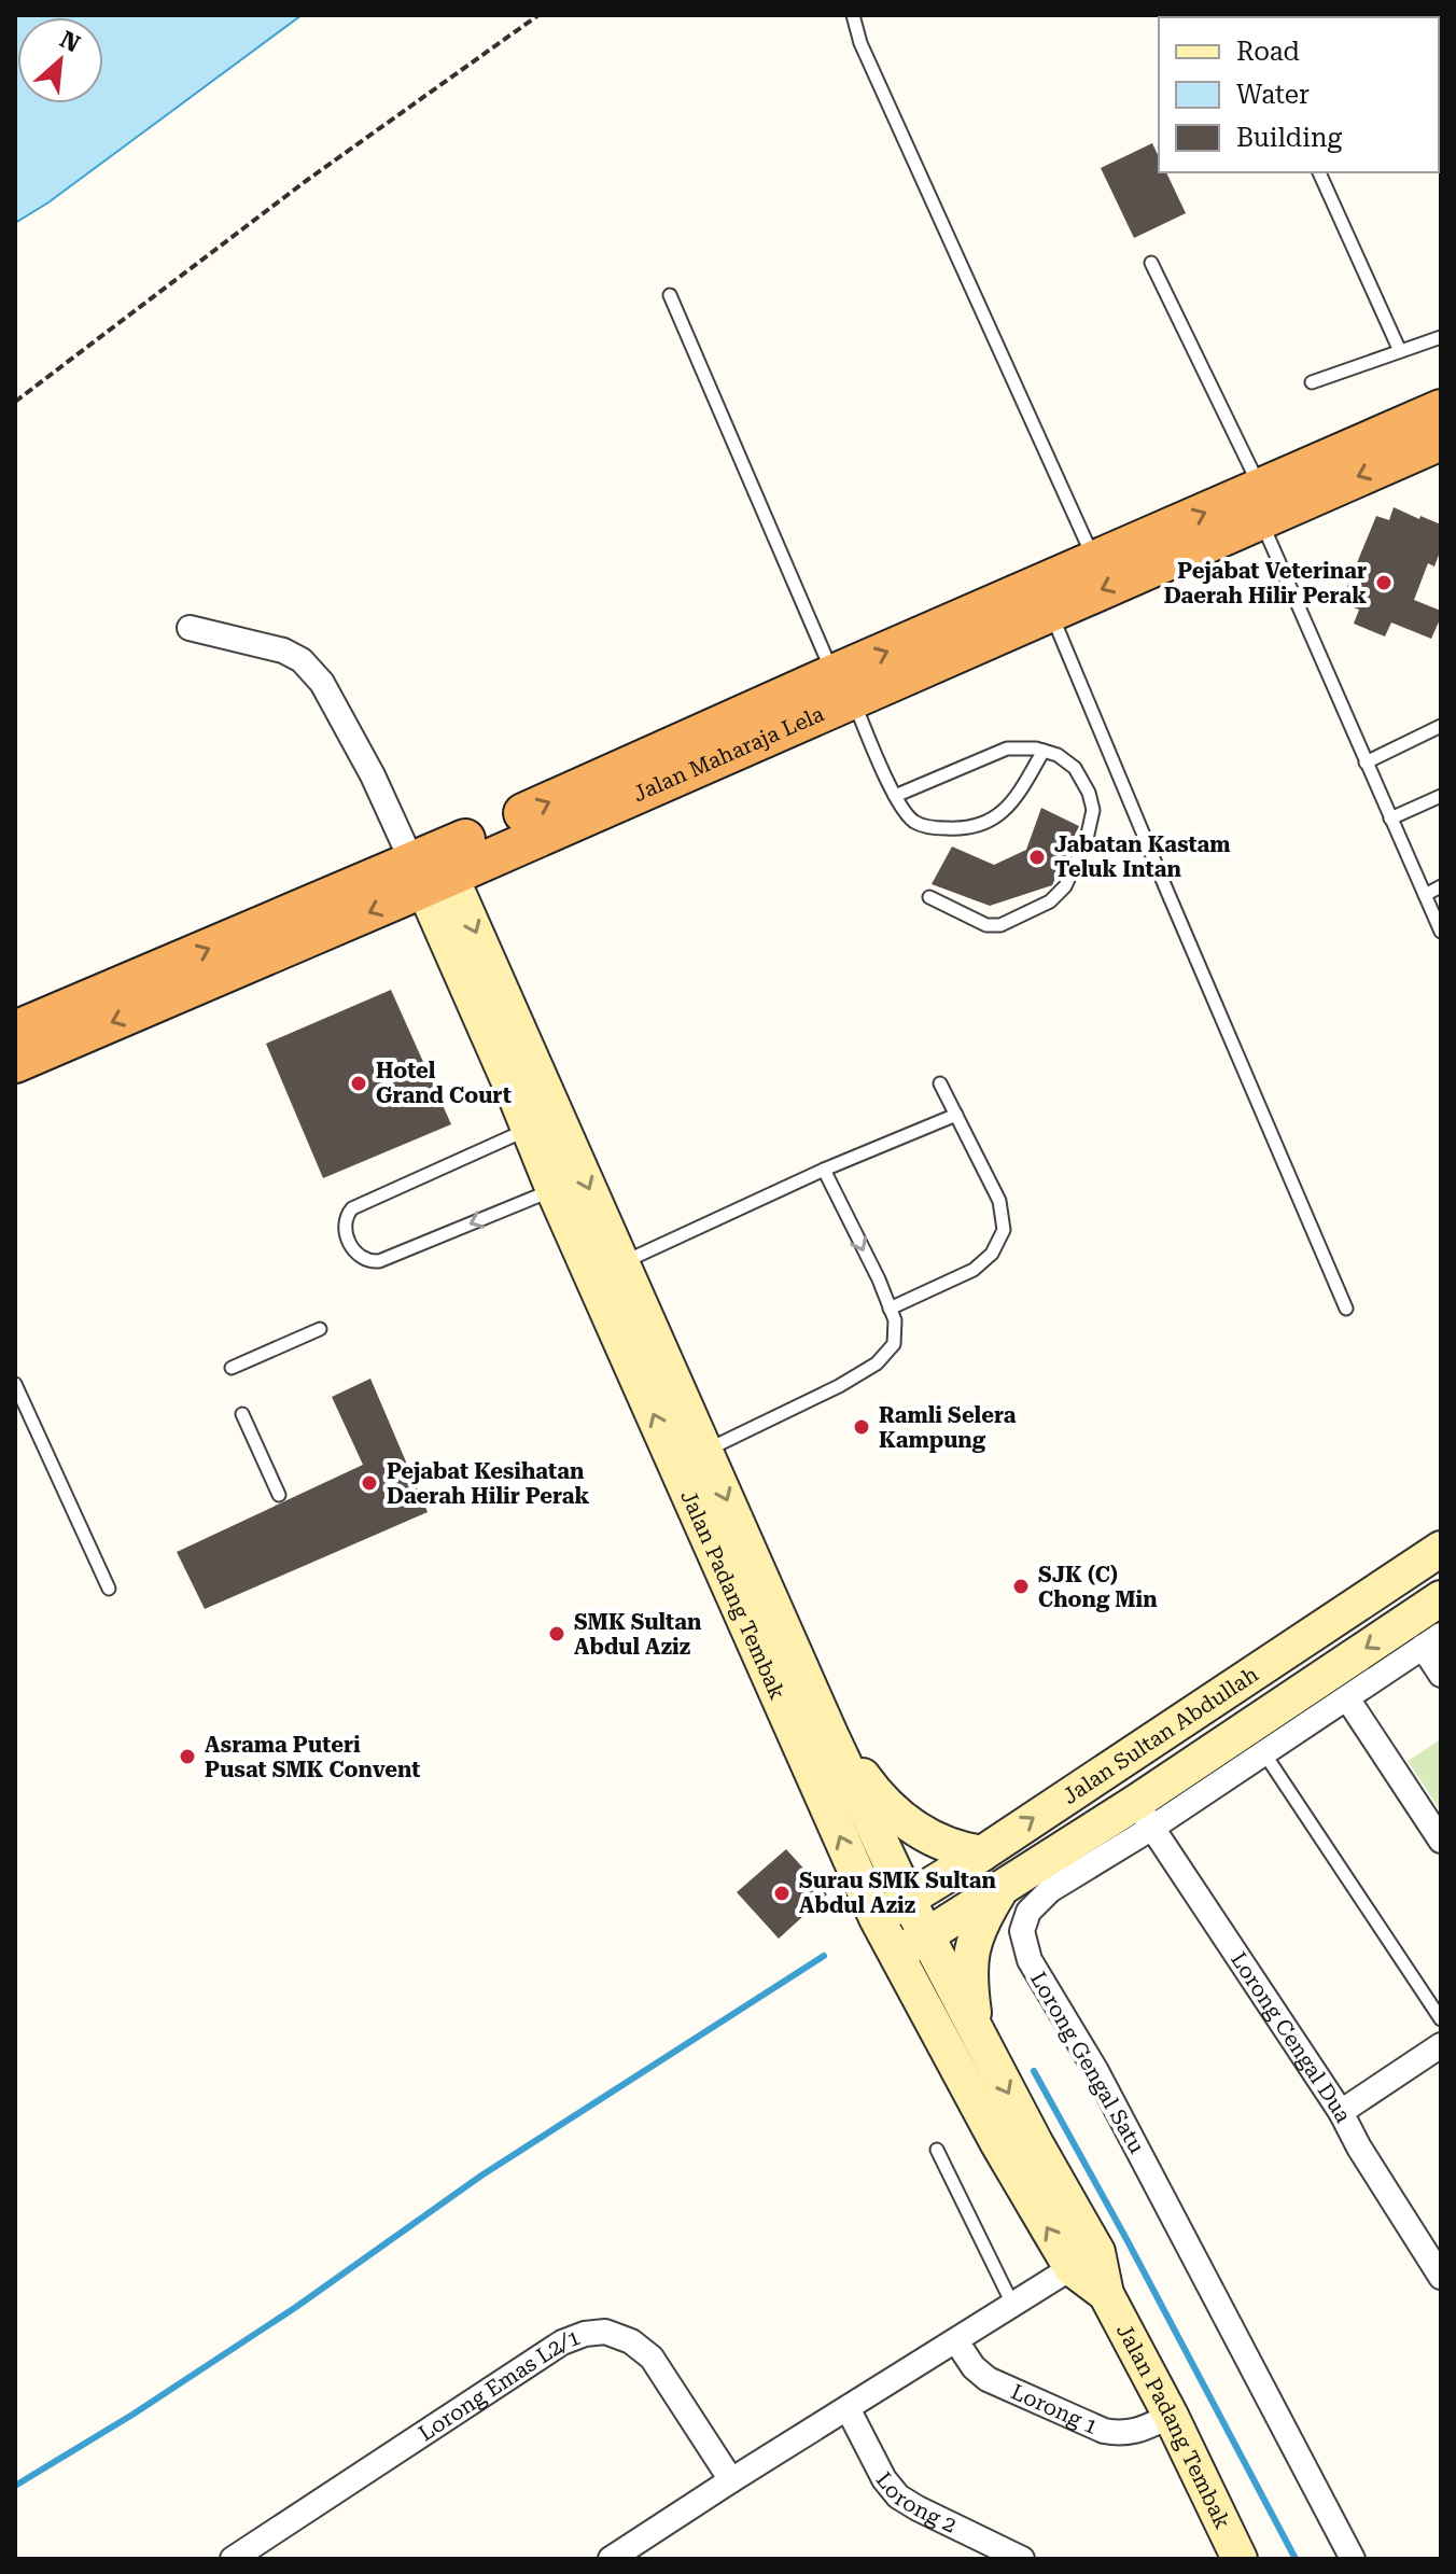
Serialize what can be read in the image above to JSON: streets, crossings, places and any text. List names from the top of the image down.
{
  "streets": {
    "highway": ["Jalan Maharaja Lela"],
    "main road": ["Jalan Padang Tembak", "Jalan Sultan Abdullah"],
    "street": [
      "Lorong Cengal Dua",
      "Lorong Gengal Satu",
      "Lorong Emas L2/1",
      "Lorong 1",
      "Lorong 2"
    ]
  },
  "crossings": [
    ["Jalan Maharaja Lela", "Jalan Padang Tembak"],
    ["Jalan Padang Tembak", "Jalan Sultan Abdullah"],
    ["Jalan Padang Tembak", "Lorong 1"],
    ["Jalan Sultan Abdullah", "Lorong Cengal Dua"],
    ["Jalan Sultan Abdullah", "Lorong Gengal Satu"],
    ["Lorong Cengal Dua", "Lorong Gengal Satu"]
  ],
  "places": [
    "Pejabat Veterinar Daerah Hilir Perak",
    "Jabatan Kastam Teluk Intan",
    "Hotel Grand Court",
    "Ramli Selera Kampung",
    "Pejabat Kesihatan Daerah Hilir Perak",
    "SJK (C) Chong Min",
    "SMK Sultan Abdul Aziz",
    "Asrama Puteri Pusat SMK Convent",
    "Surau SMK Sultan Abdul Aziz"
  ],
  "legend": ["Road", "Water", "Building"],
  "north": "top right"
}
